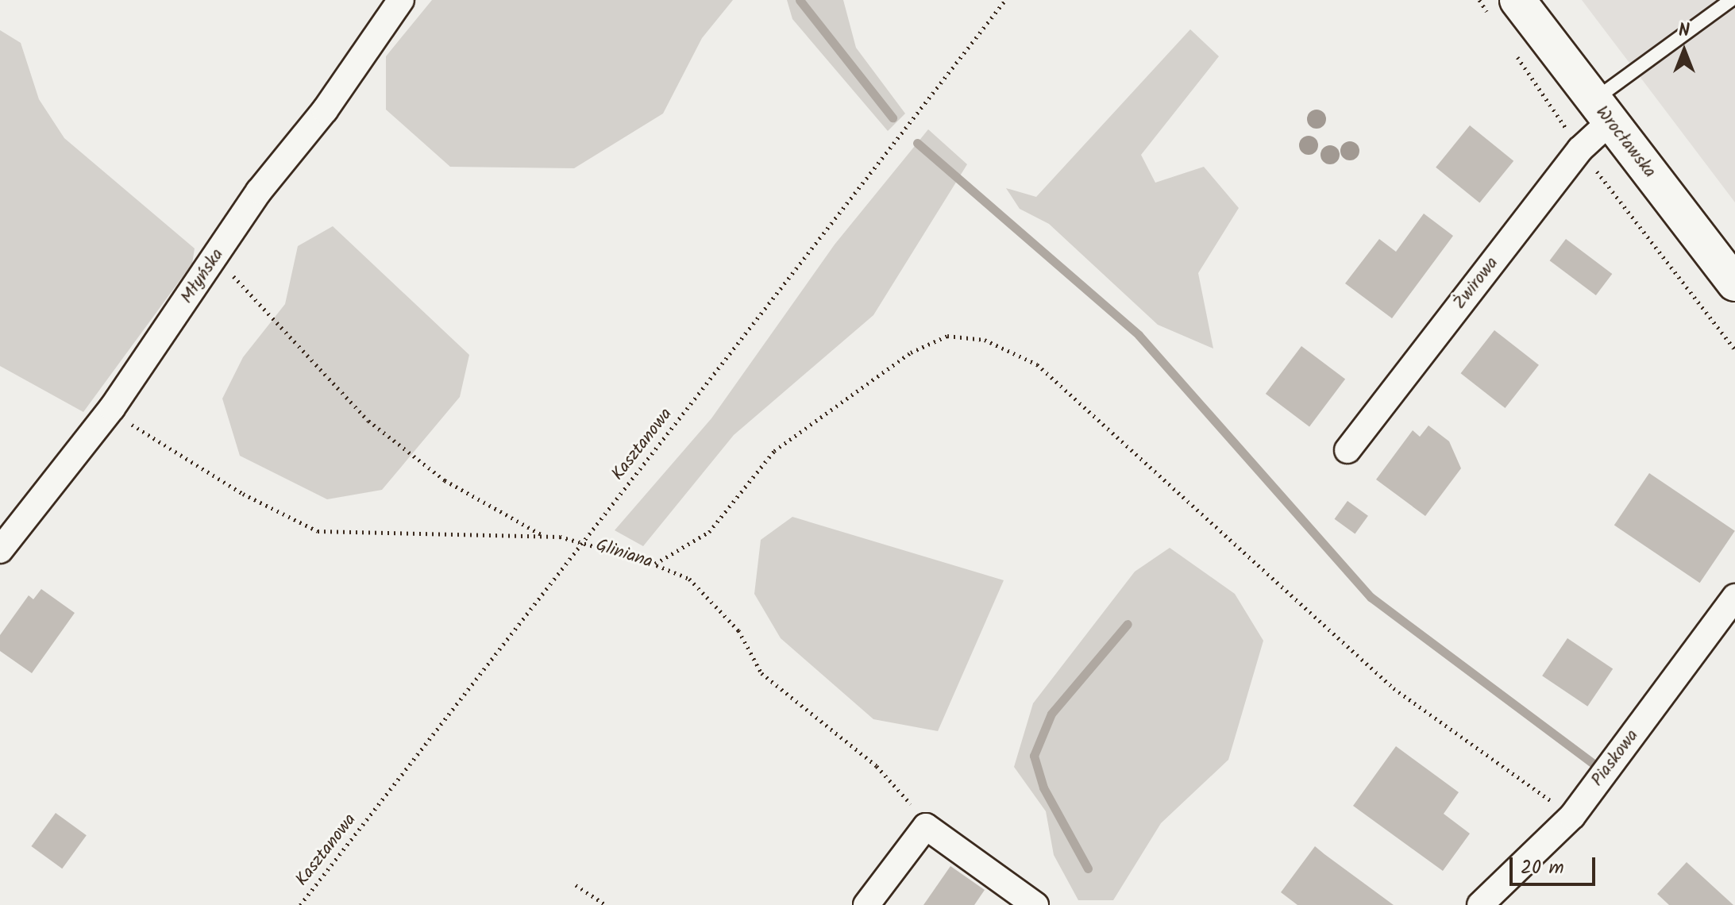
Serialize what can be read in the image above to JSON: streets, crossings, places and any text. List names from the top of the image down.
{
  "streets": {
    "main road": ["Wrocławska"],
    "street": ["Młyńska", "Żwirowa", "Piaskowa"],
    "path": ["Kasztanowa", "Gliniana"]
  },
  "crossings": [
    ["Wrocławska", "Żwirowa"],
    ["Młyńska", "Gliniana"],
    ["Kasztanowa", "Gliniana"]
  ],
  "scale_bar": "20 m",
  "north": "top"
}
